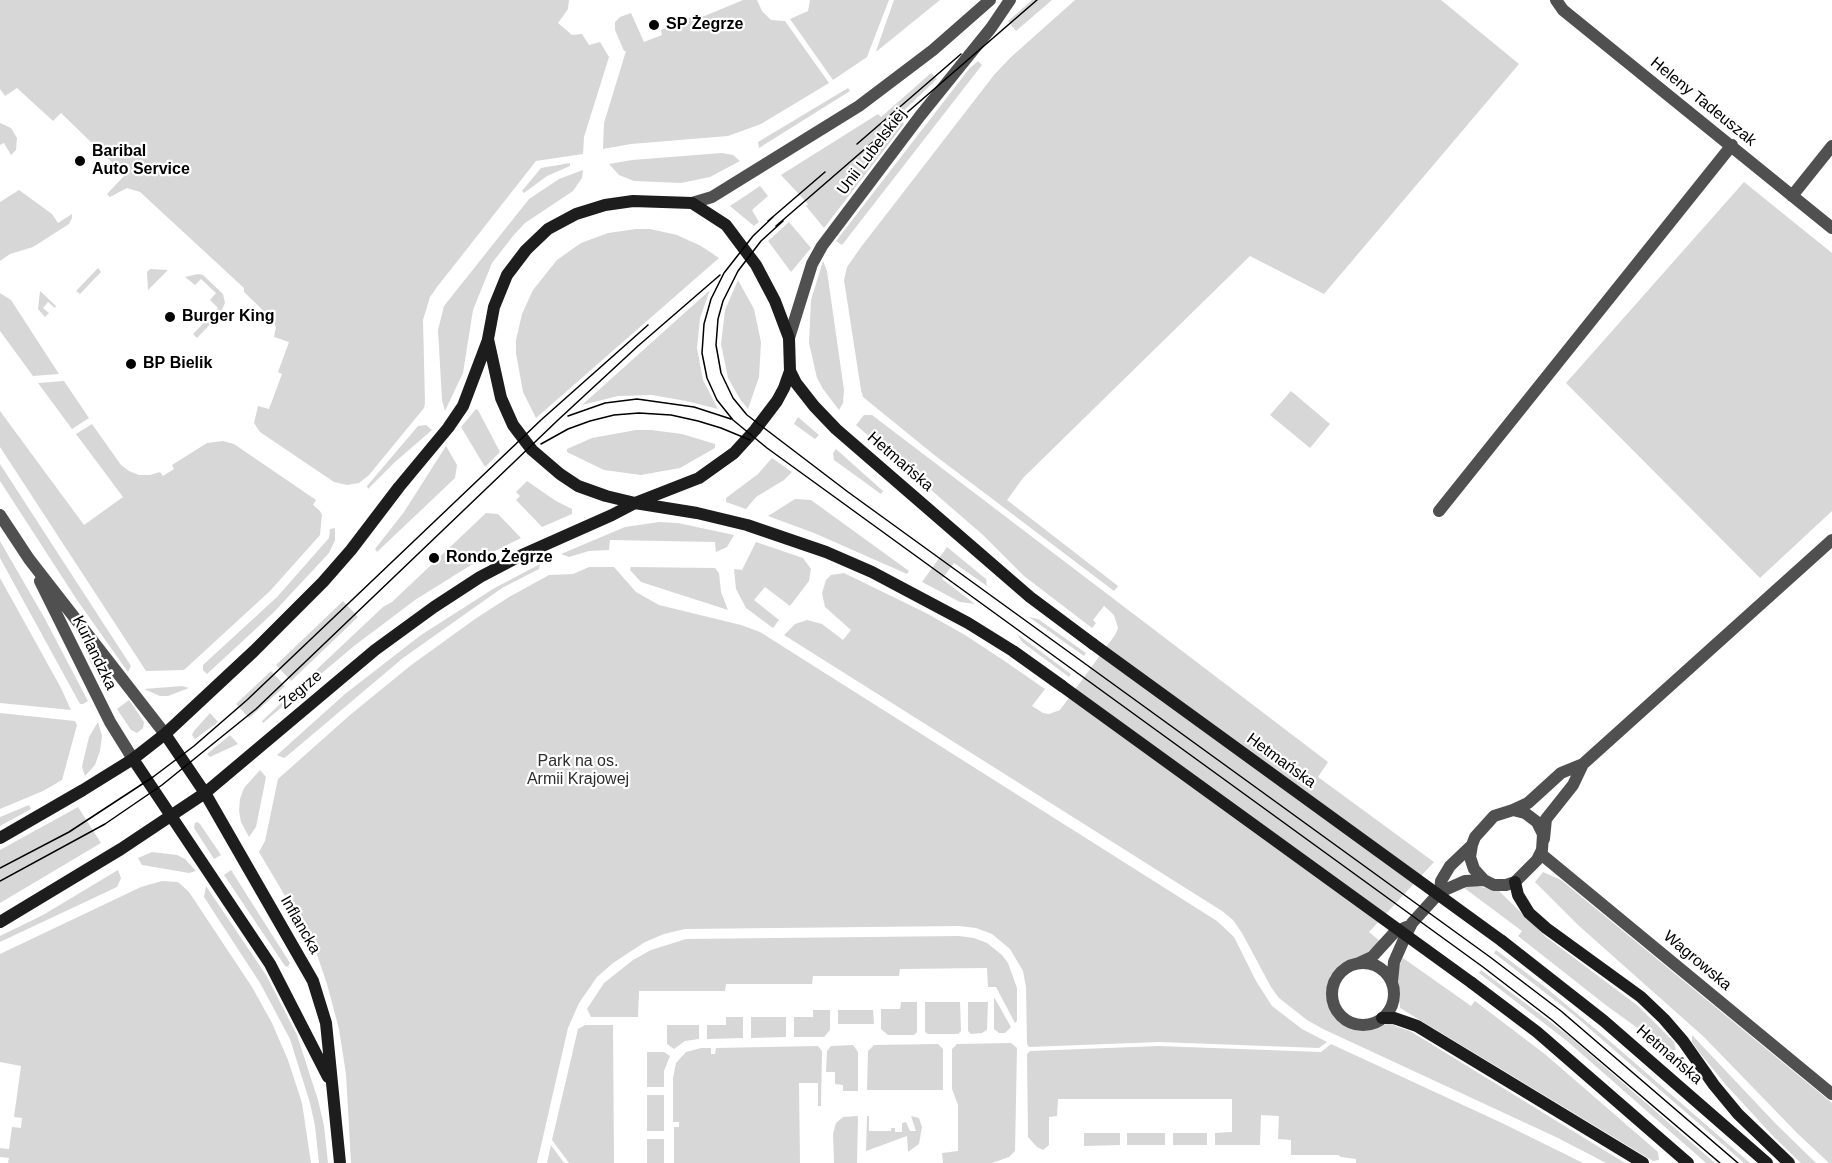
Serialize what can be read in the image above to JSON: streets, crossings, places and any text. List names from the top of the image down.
{
  "streets": {
    "street": [
      "Heleny Tadeuszak",
      "Unii Lubelskiej",
      "Hetmańska",
      "Kurlandzka",
      "Żegrze",
      "Inflancka",
      "Wagrowska"
    ]
  },
  "crossings": [
    ["Kurlandzka", "Inflancka"],
    ["Żegrze", "Inflancka"]
  ],
  "parks": ["Park na os. Armii Krajowej"],
  "places": [
    "SP Żegrze",
    "Baribal Auto Service",
    "Burger King",
    "BP Bielik",
    "Rondo Żegrze"
  ]
}
